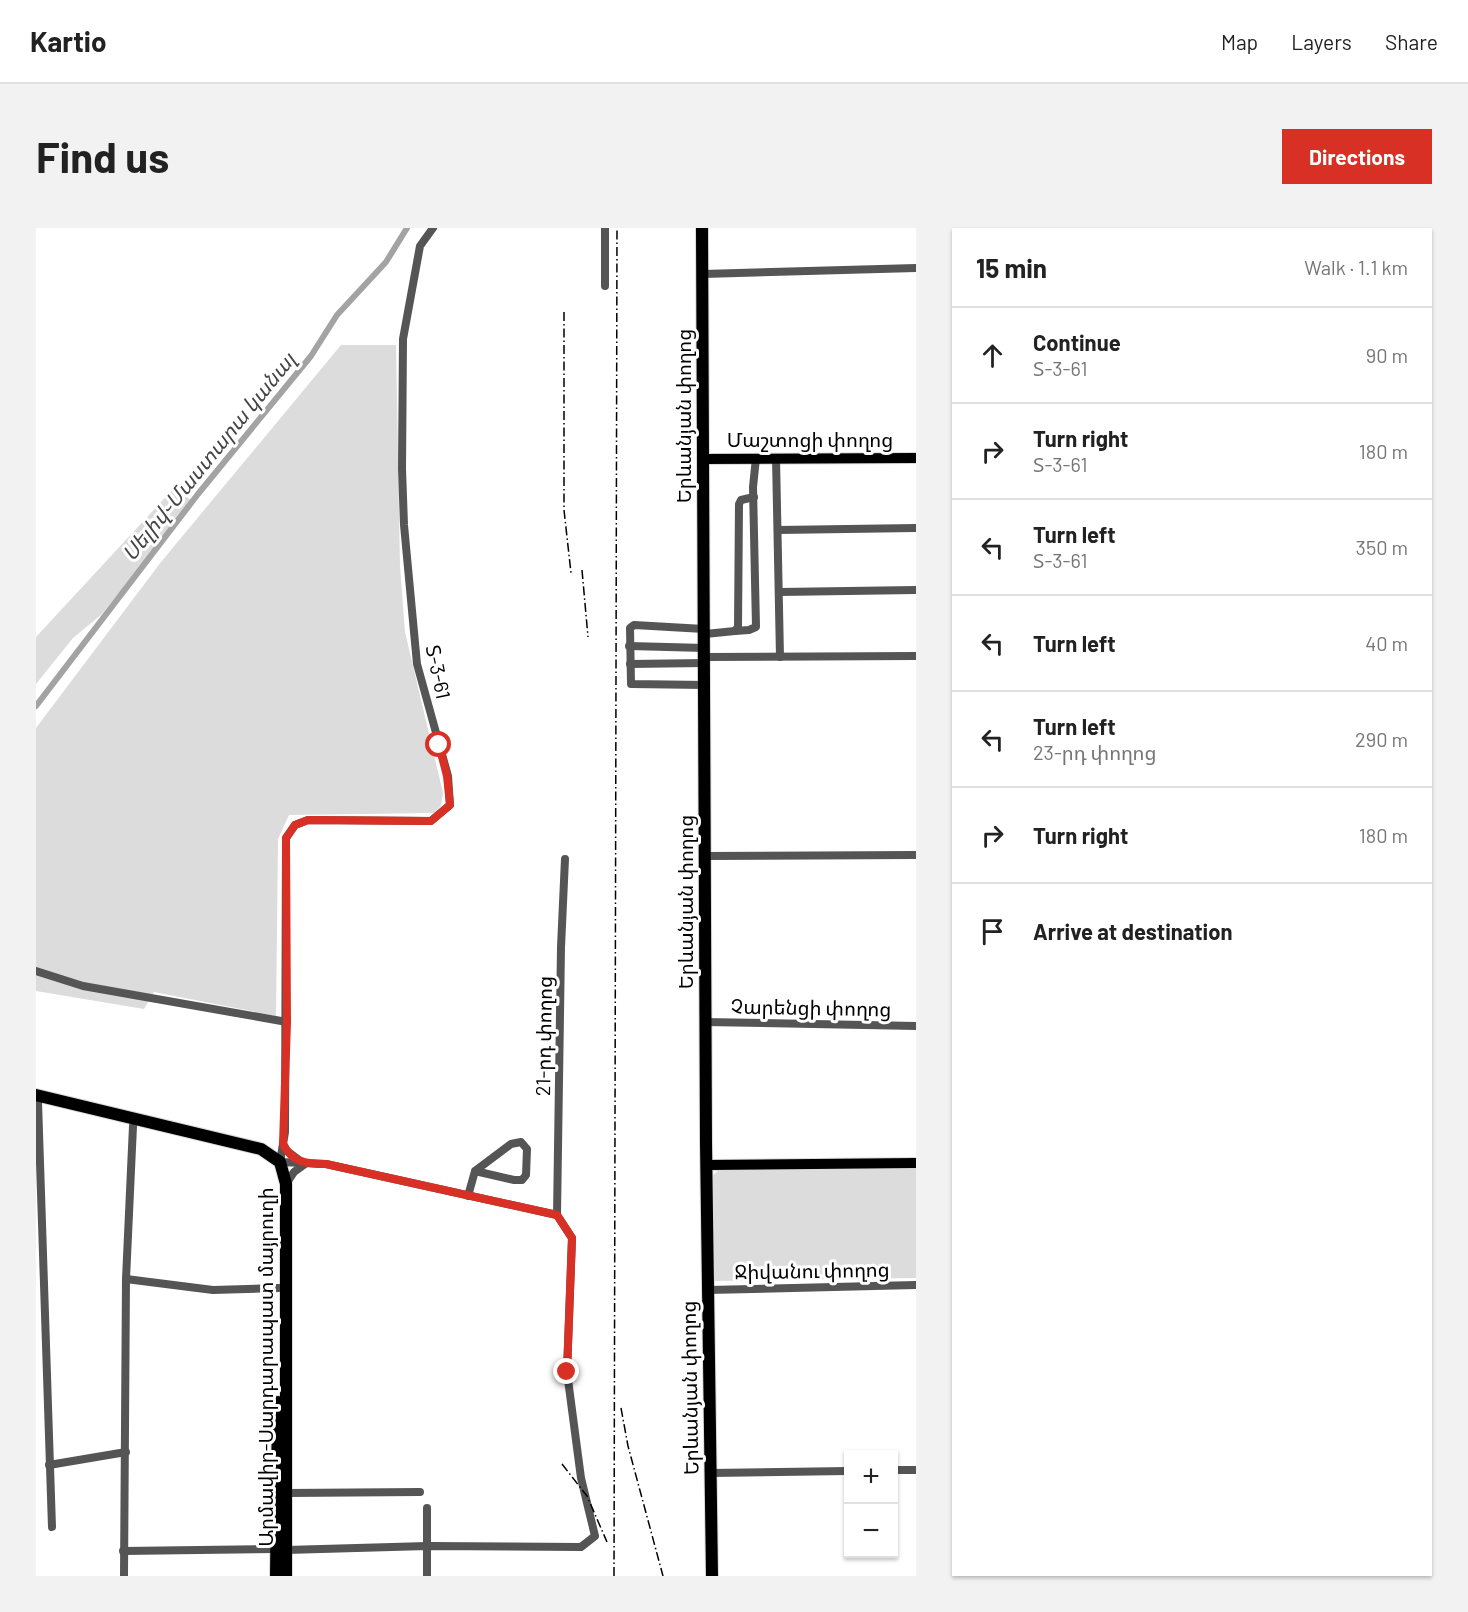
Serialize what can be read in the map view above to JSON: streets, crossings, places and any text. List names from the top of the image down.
{
  "streets": {
    "highway": ["Երևանյան փողոց", "Արմավիր-Սարդարապատ մայրուղի"],
    "main road": ["Մաշտոցի փողոց"],
    "street": [
      "Տ-3-61",
      "Չարենցի փողոց",
      "21-րդ փողոց",
      "Ջիվանու փողոց"
    ]
  },
  "crossings": [
    ["Երևանյան փողոց", "Մաշտոցի փողոց"],
    ["Երևանյան փողոց", "Չարենցի փողոց"],
    ["Երևանյան փողոց", "Ջիվանու փողոց"],
    ["Տ-3-61", "Արմավիր-Սարդարապատ մայրուղի"]
  ],
  "water": ["Սելիվ֊Մաստարա կանալ"],
  "page": {
    "header": "Kartio",
    "nav": ["Map", "Layers", "Share"],
    "buttons": "Directions",
    "title": "Find us",
    "heading": ["15 min", "Walk · 1.1 km"],
    "list": [
      ["Continue", "Տ-3-61", "90 m"],
      ["Turn right", "Տ-3-61", "180 m"],
      ["Turn left", "Տ-3-61", "350 m"],
      ["Turn left", "40 m"],
      ["Turn left", "23-րդ փողոց", "290 m"],
      ["Turn right", "180 m"],
      "Arrive at destination"
    ],
    "map_buttons": ["+", "−"]
  }
}
